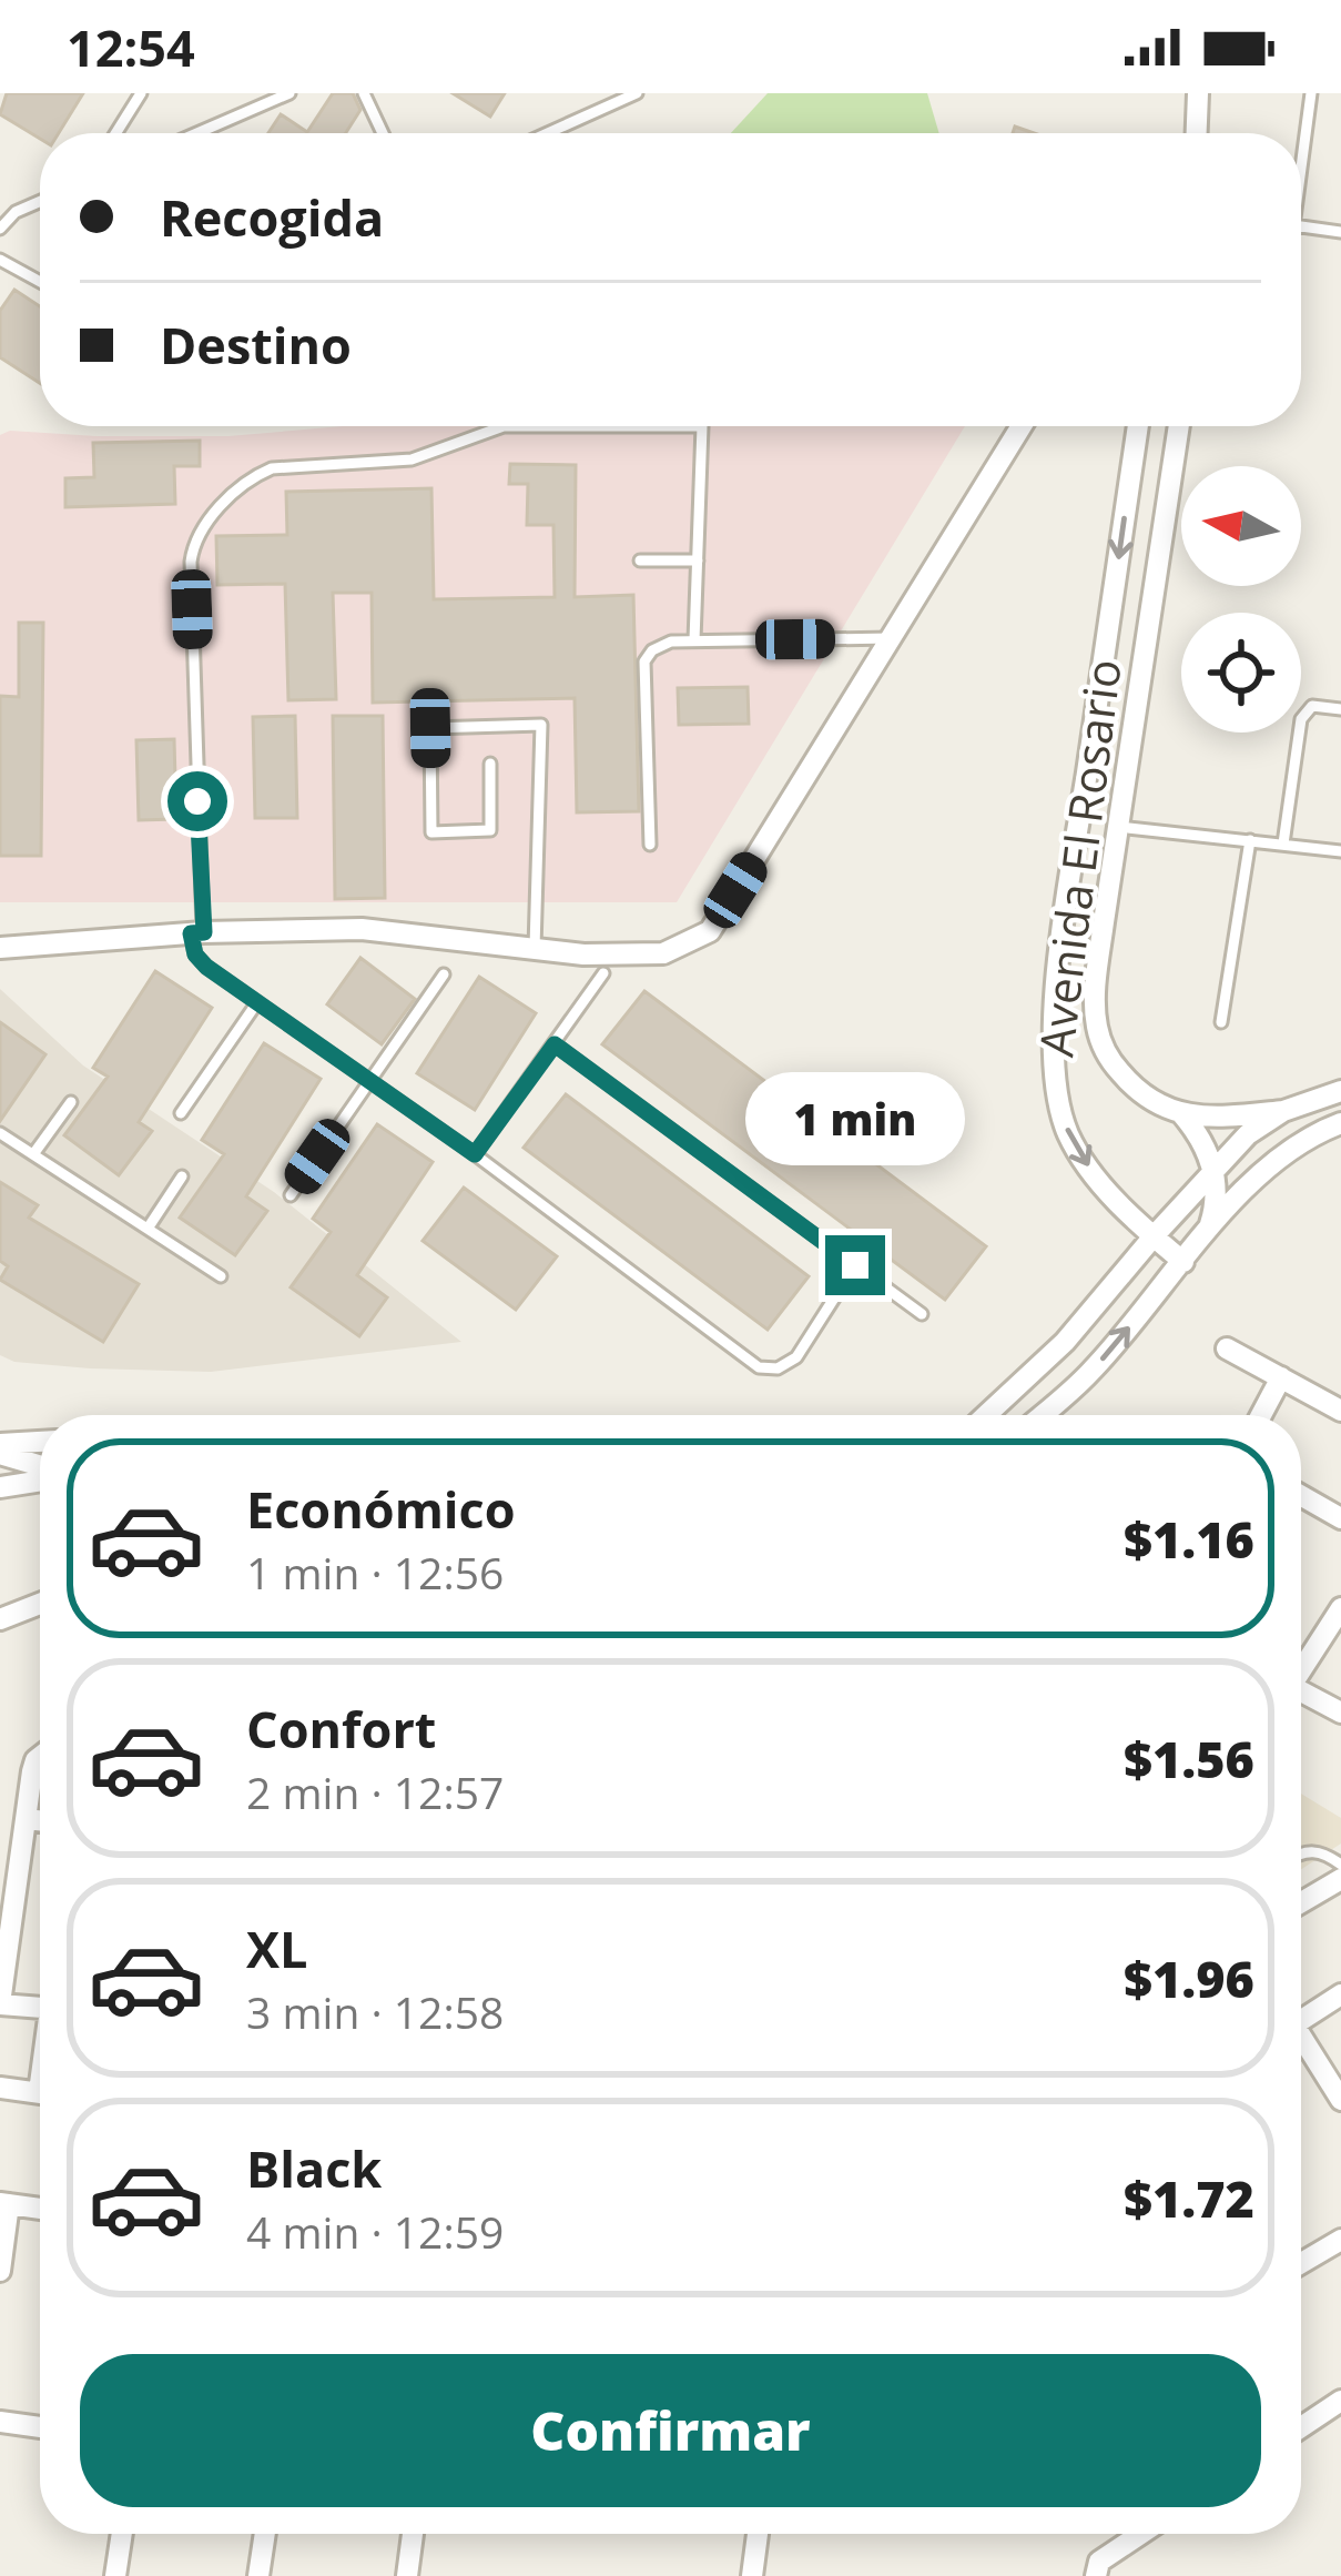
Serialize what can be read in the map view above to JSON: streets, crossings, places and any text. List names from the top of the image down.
{
  "streets": {
    "street": ["Avenida El Rosario"]
  },
  "north": "left",
  "page": {
    "status": "12:54",
    "banner": ["Recogida", "Destino"],
    "bubble": "1 min",
    "list": [
      {
        "name": "Económico",
        "note": "1 min · 12:56",
        "value": "$1.16"
      },
      {
        "name": "Confort",
        "note": "2 min · 12:57",
        "value": "$1.56"
      },
      {
        "name": "XL",
        "note": "3 min · 12:58",
        "value": "$1.96"
      },
      {
        "name": "Black",
        "note": "4 min · 12:59",
        "value": "$1.72"
      }
    ],
    "buttons": "Confirmar"
  }
}
